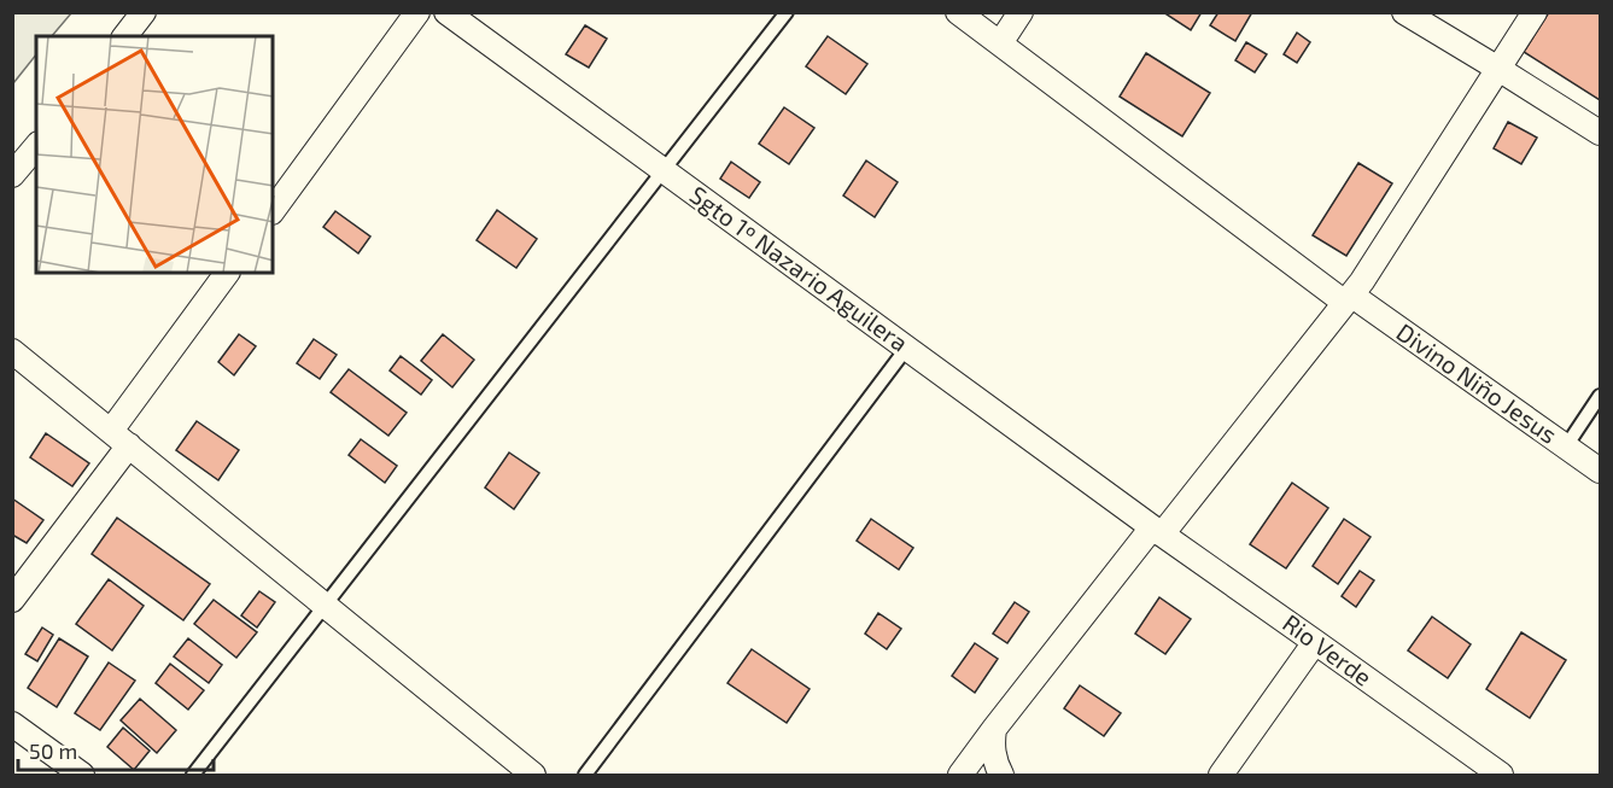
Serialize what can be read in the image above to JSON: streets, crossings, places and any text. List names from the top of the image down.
{
  "streets": {
    "street": ["Sgto 1º Nazario Aguilera", "Divino Niño Jesus", "Rio Verde"]
  },
  "crossings": [
    ["Sgto 1º Nazario Aguilera", "Rio Verde"]
  ],
  "scale_bar": "50 m"
}
